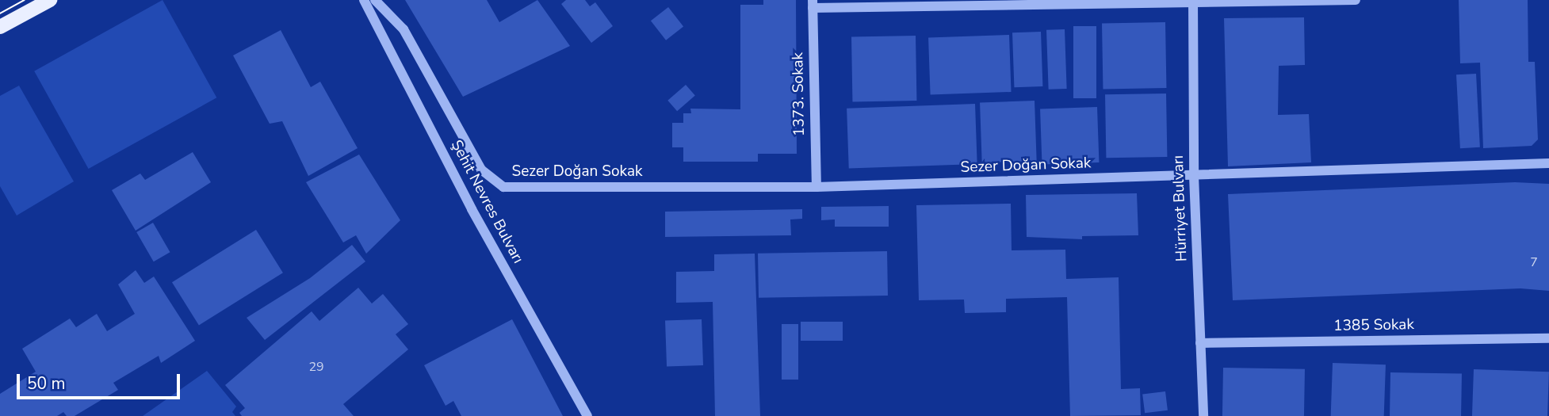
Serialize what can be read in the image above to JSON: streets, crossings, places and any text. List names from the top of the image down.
{
  "streets": {
    "street": [
      "1373. Sokak",
      "Sezer Doğan Sokak",
      "Şehit Nevres Bulvarı",
      "Hürriyet Bulvarı",
      "1385 Sokak"
    ]
  },
  "crossings": [
    ["1373. Sokak", "Sezer Doğan Sokak"],
    ["Sezer Doğan Sokak", "Hürriyet Bulvarı"],
    ["Hürriyet Bulvarı", "1385 Sokak"]
  ],
  "house_numbers": ["7", "29"],
  "scale_bar": "50 m"
}
